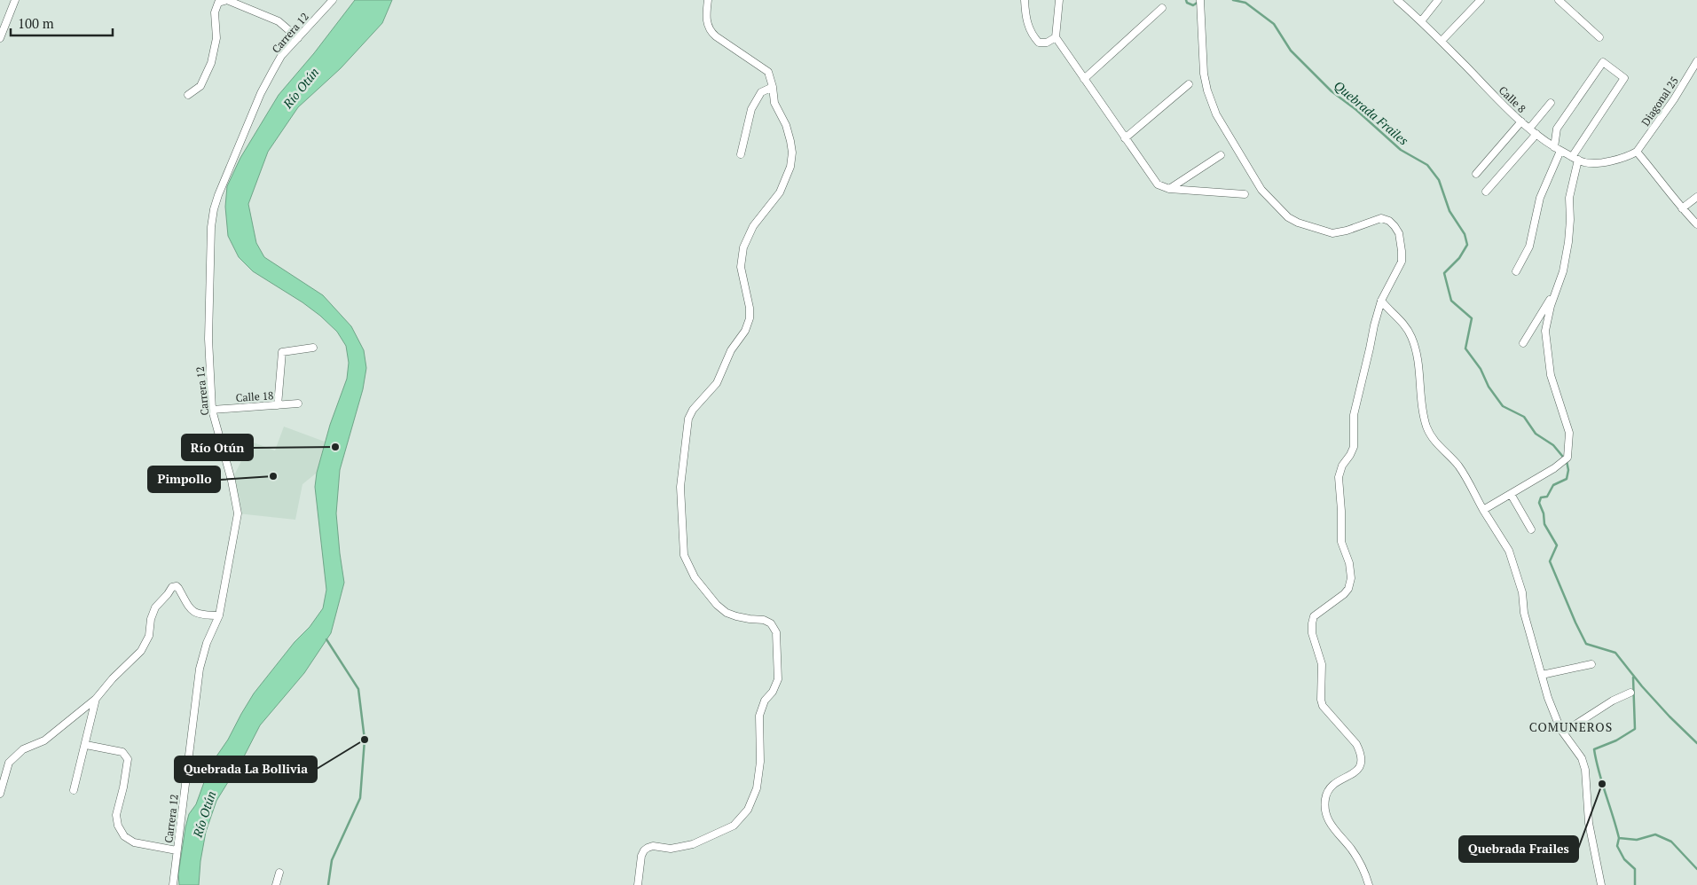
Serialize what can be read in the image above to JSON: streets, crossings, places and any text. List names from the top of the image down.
{
  "streets": {
    "street": [
      "Carrera 12",
      "Calle 8",
      "Diagonal 25",
      "Calle 18"
    ]
  },
  "crossings": [
    ["Carrera 12", "Calle 18"],
    ["Calle 8", "Diagonal 25"]
  ],
  "districts": ["COMUNEROS"],
  "water": ["Río Otún", "Quebrada Frailes"],
  "places": [
    "Río Otún",
    "Pimpollo",
    "Quebrada La Bollivia",
    "Quebrada Frailes"
  ],
  "scale_bar": "100 m"
}
